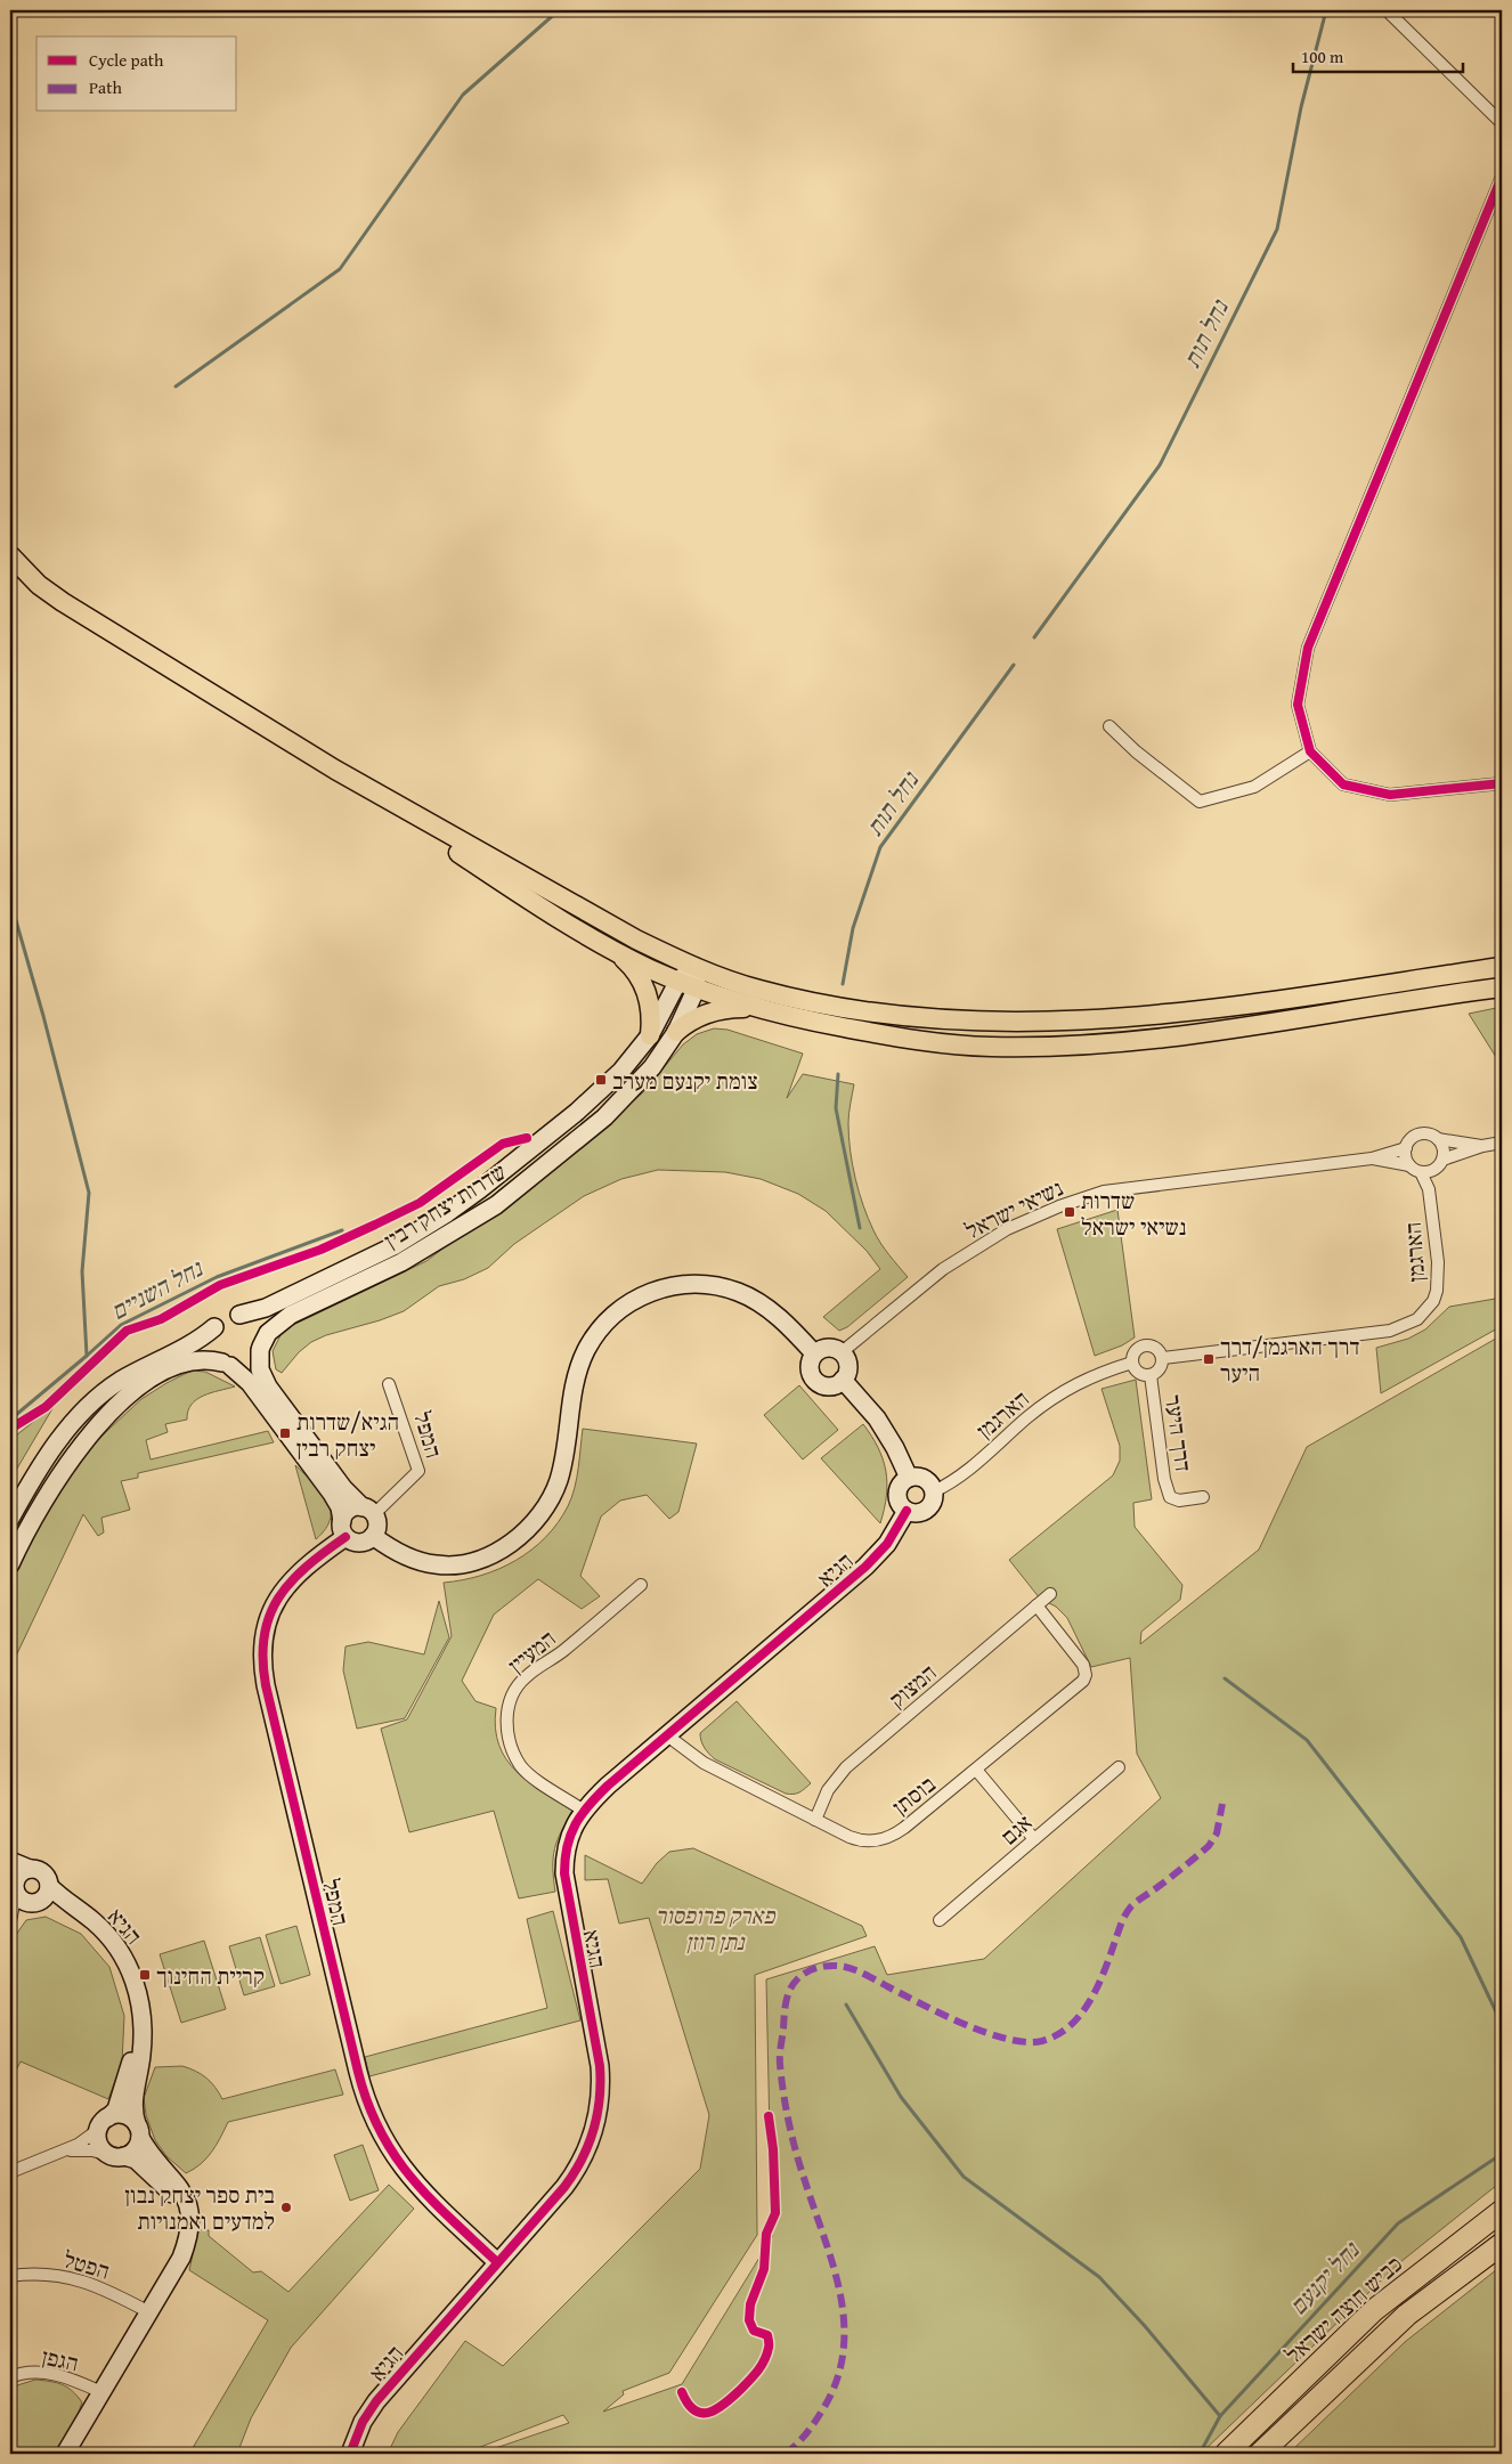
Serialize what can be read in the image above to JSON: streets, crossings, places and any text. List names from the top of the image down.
{
  "streets": {
    "highway": ["כביש חוצה ישראל"],
    "street": [
      "שדרות יצחק רבין",
      "נשיאי ישראל",
      "הארגמן",
      "דרך היער",
      "המפל",
      "הגיא",
      "המעיין",
      "המצוק",
      "בוסתן",
      "אגם",
      "הפטל",
      "הגפן"
    ]
  },
  "crossings": [
    ["נשיאי ישראל", "הארגמן"],
    ["הארגמן", "דרך היער"],
    ["הארגמן", "הגיא"],
    ["המפל", "הגיא"],
    ["הגיא", "המעיין"],
    ["הגיא", "בוסתן"],
    ["המצוק", "בוסתן"]
  ],
  "water": ["נחל תות", "נחל השניים", "נחל יקנעם"],
  "parks": ["פארק פרופסור נתן רוזן"],
  "places": {
    "transit": [
      "צומת יקנעם מערב",
      "שדרות נשיאי ישראל",
      "דרך הארגמן/דרך היער",
      "הגיא/שדרות יצחק רבין",
      "קריית החינוך"
    ],
    "other": ["בית ספר יצחק נבון למדעים ואמנויות"]
  },
  "legend": ["Cycle path", "Path"],
  "scale_bar": "100 m"
}
